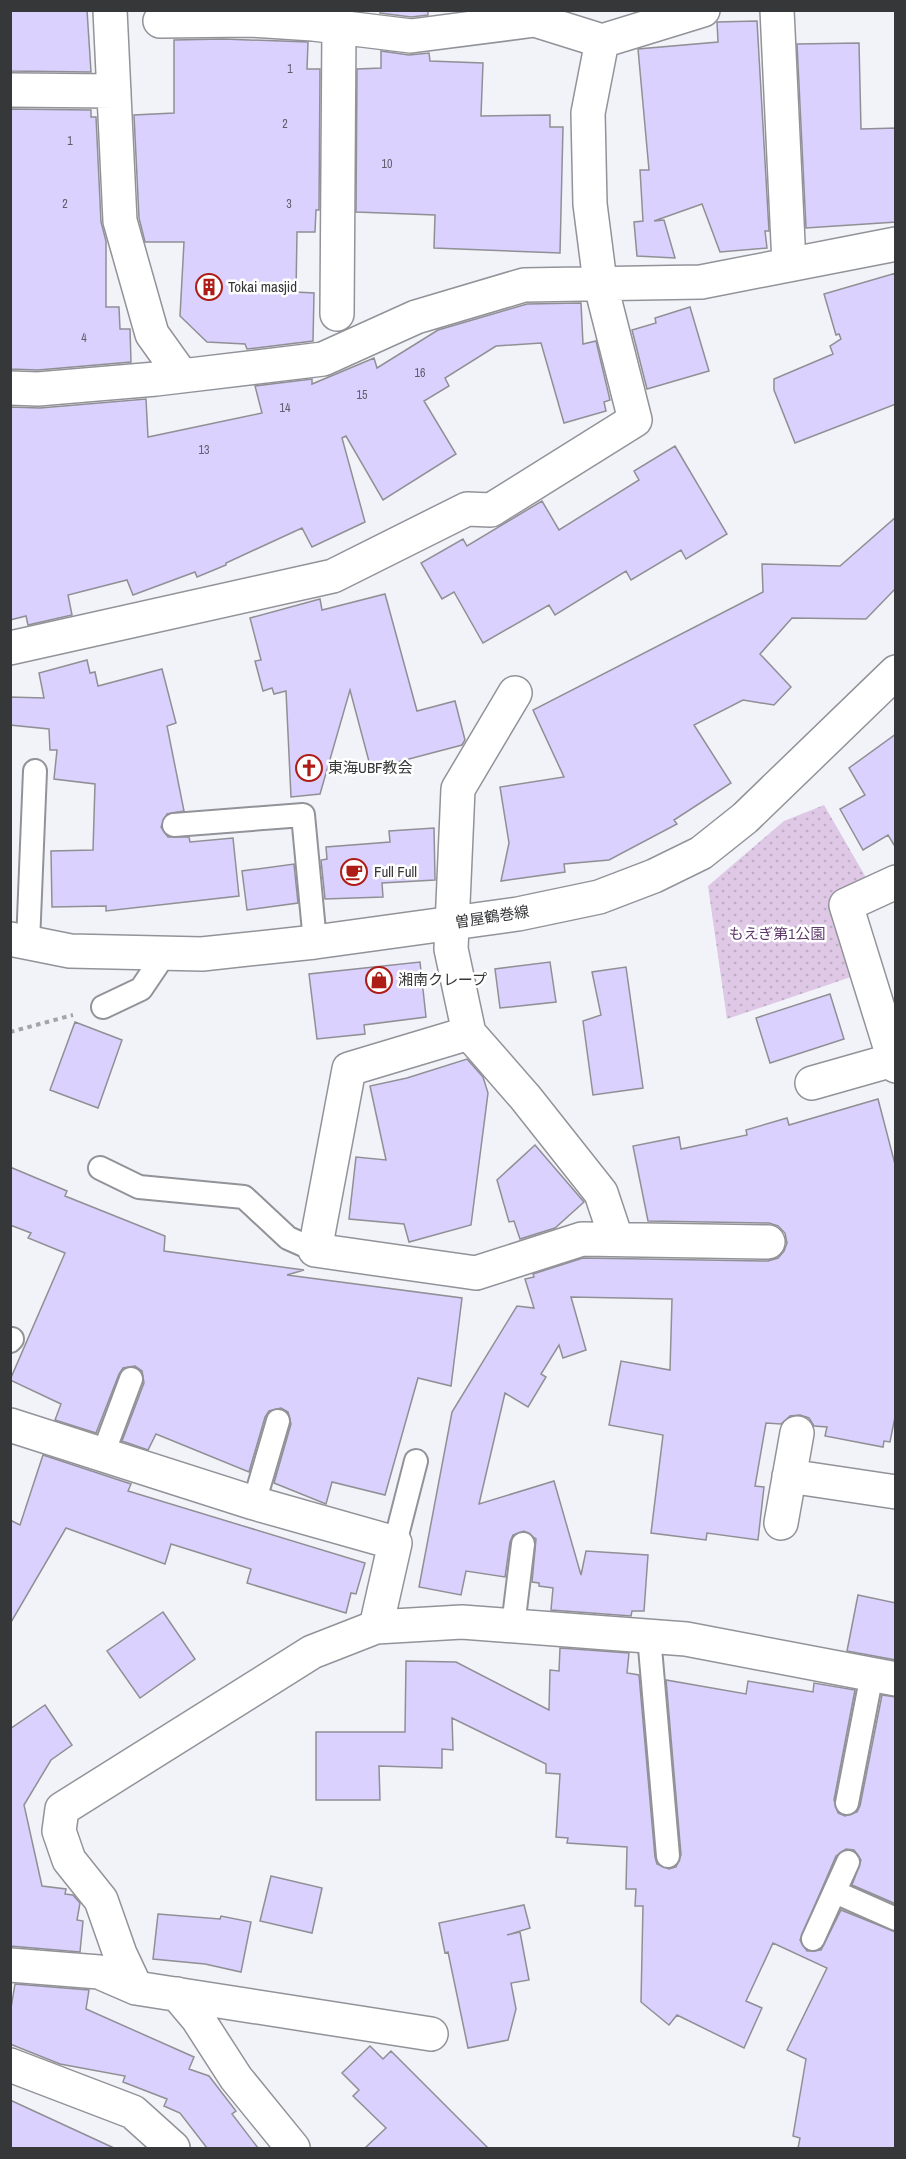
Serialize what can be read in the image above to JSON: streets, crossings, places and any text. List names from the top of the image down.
{
  "streets": {
    "street": ["曽屋鶴巻線"]
  },
  "parks": ["もえぎ第1公園"],
  "places": {
    "building": ["Tokai masjid"],
    "church": ["東海UBF教会"],
    "cafe": ["Full Full"],
    "shop": ["湘南クレープ"]
  },
  "house_numbers": [
    "1",
    "2",
    "1",
    "10",
    "2",
    "3",
    "4",
    "16",
    "15",
    "14",
    "13"
  ]
}
